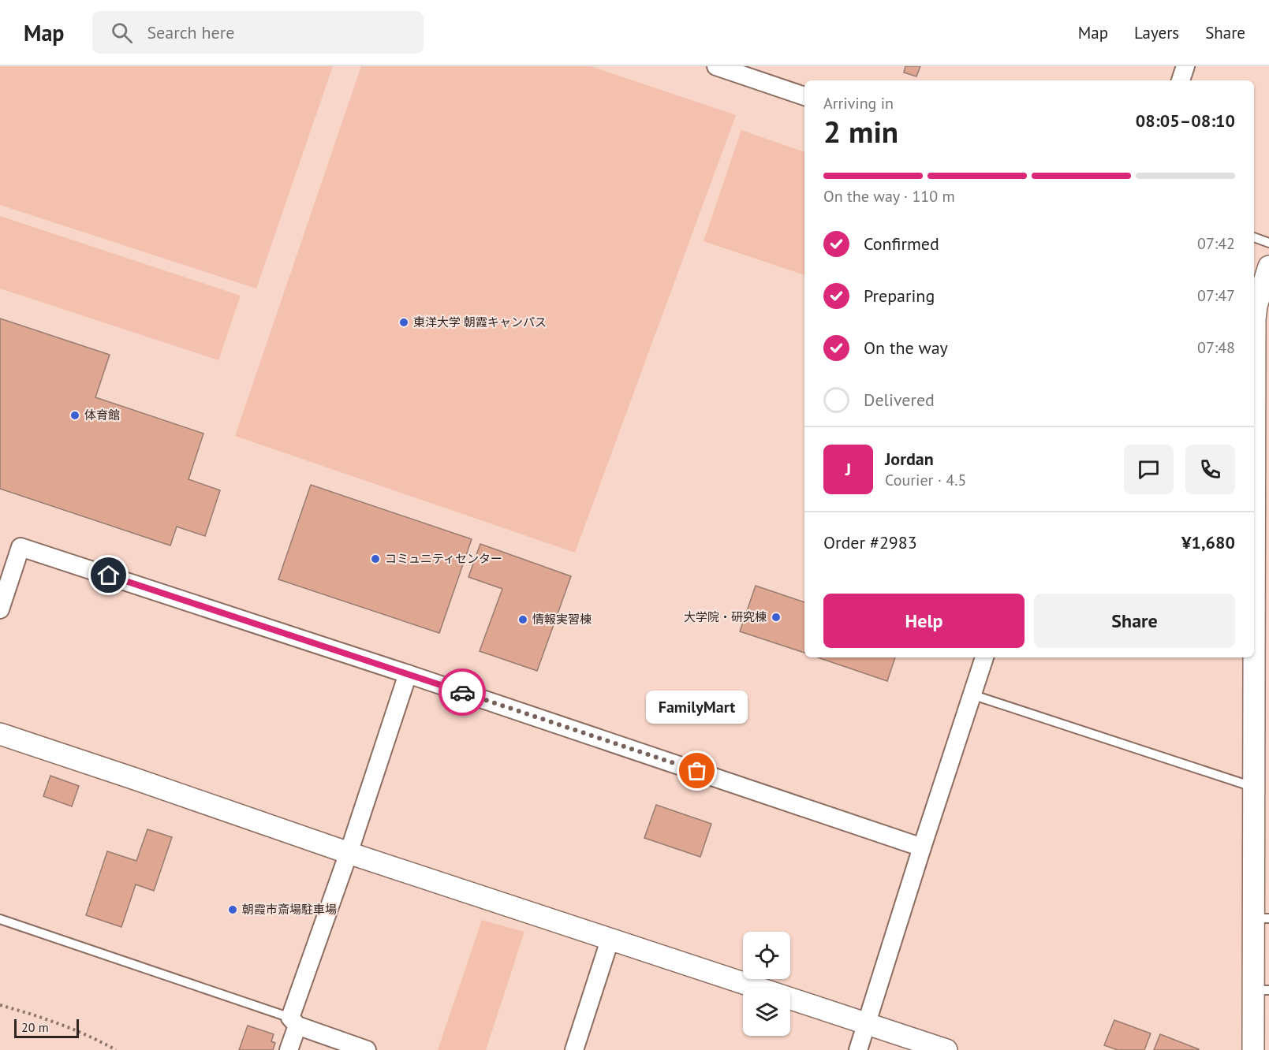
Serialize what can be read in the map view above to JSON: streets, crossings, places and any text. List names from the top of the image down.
{
  "places": [
    "東洋大学 朝霞キャンパス",
    "体育館",
    "コミュニティセンター",
    "大学院・研究棟",
    "情報実習棟",
    "FamilyMart",
    "朝霞市斎場駐車場"
  ],
  "scale_bar": "20 m",
  "page": {
    "header": "Map",
    "search": "Search here",
    "nav": ["Map", "Layers", "Share"],
    "heading": ["2 min", "Arriving in", "08:05–08:10"],
    "panel": [
      "Jordan",
      "Courier · 4.5",
      "Order #2983",
      "¥1,680"
    ],
    "bar": "On the way · 110 m",
    "list": [
      ["Confirmed", "07:42"],
      ["Preparing", "07:47"],
      ["On the way", "07:48"],
      "Delivered"
    ],
    "round": "J",
    "buttons": ["Help", "Share"],
    "bubble": "FamilyMart",
    "scale": "20 m"
  }
}
